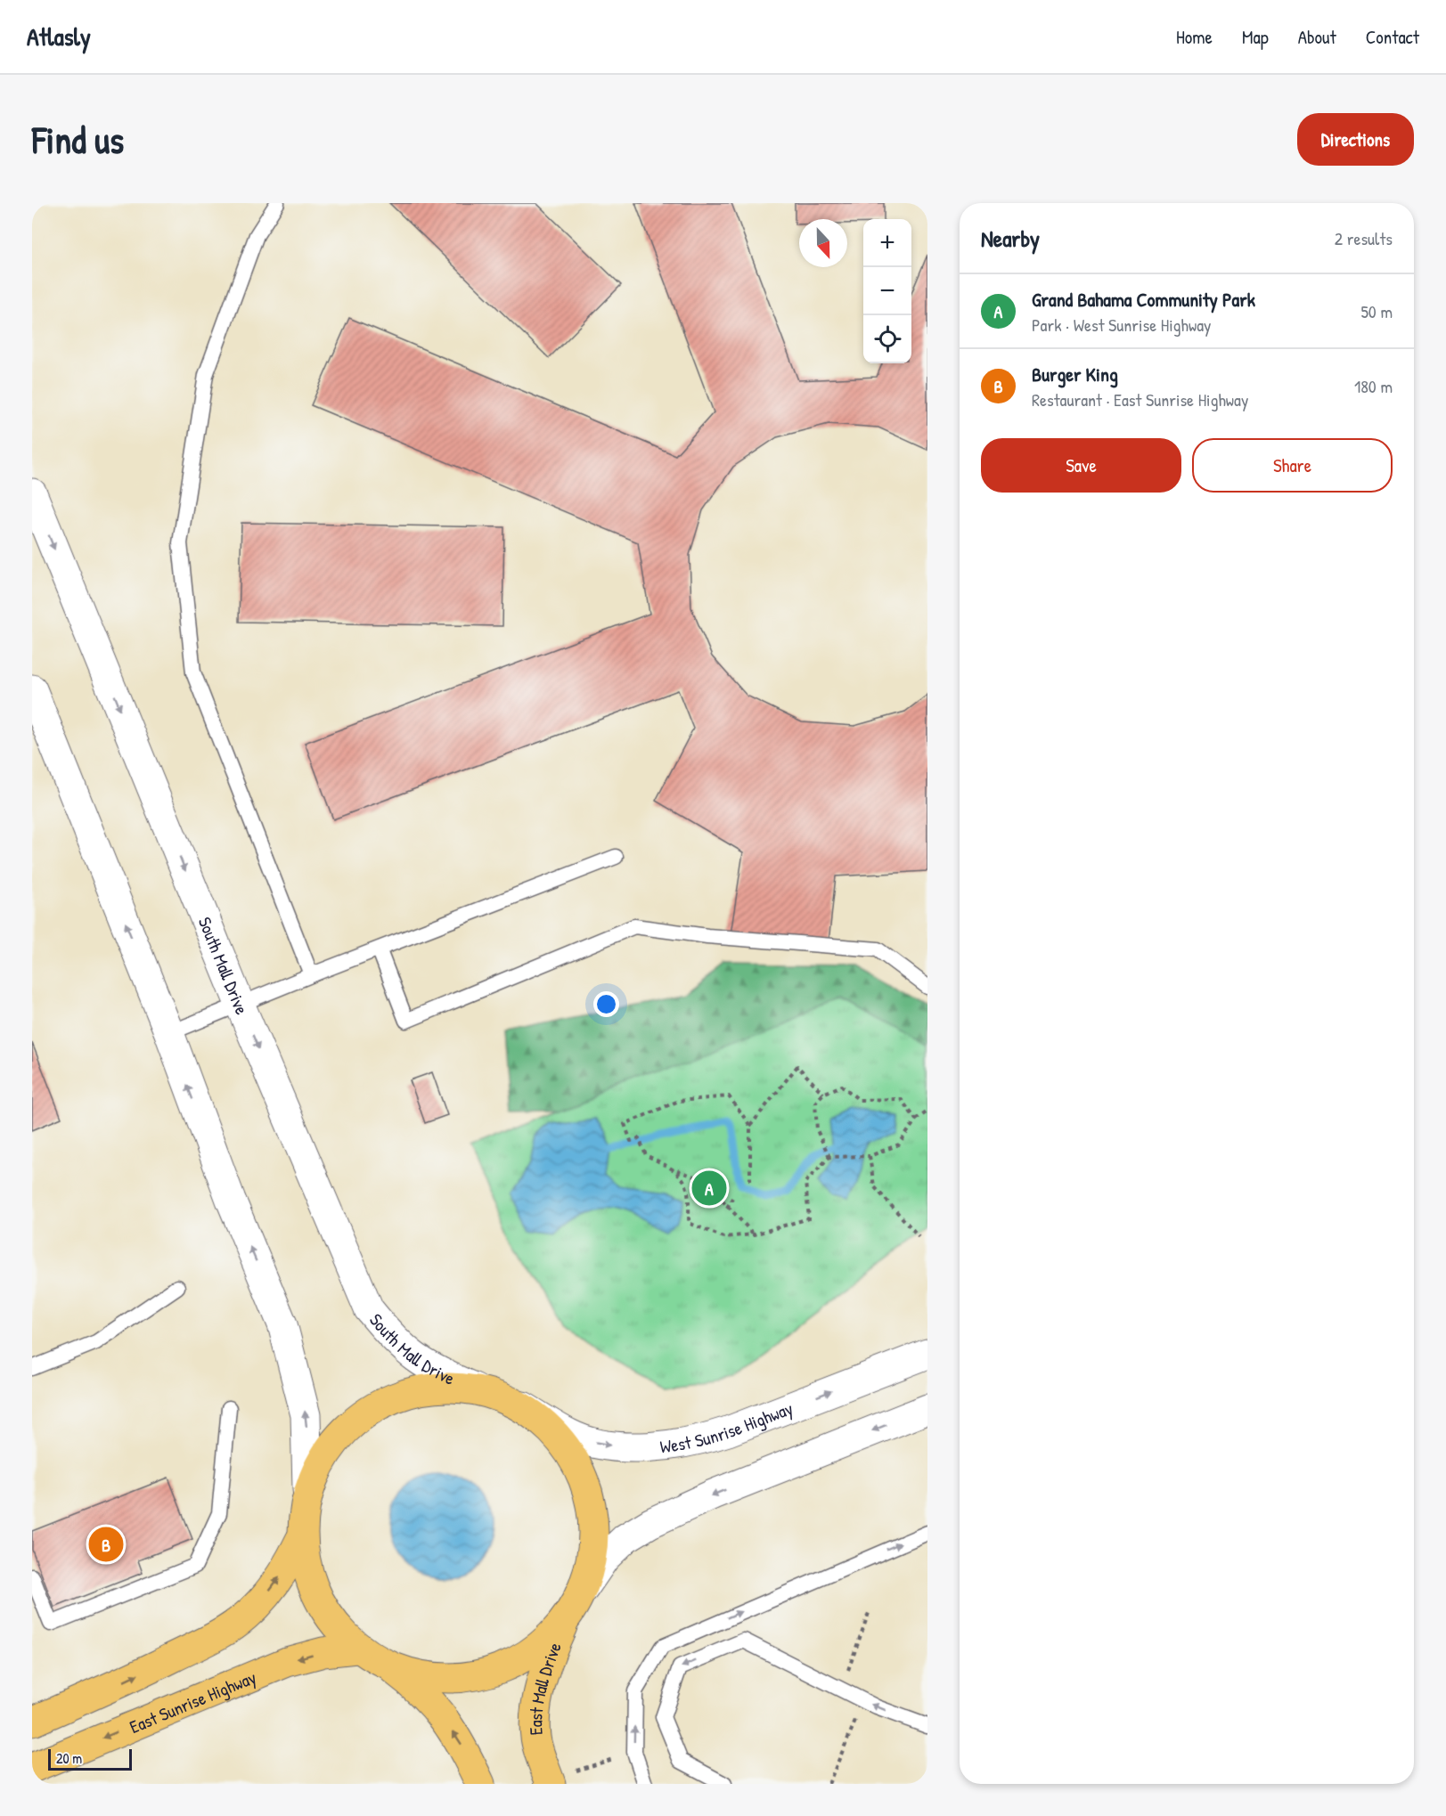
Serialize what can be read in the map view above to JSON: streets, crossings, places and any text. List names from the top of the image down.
{
  "streets": {
    "main road": ["East Mall Drive", "East Sunrise Highway"],
    "street": ["South Mall Drive", "West Sunrise Highway"]
  },
  "scale_bar": "20 m",
  "north": "bottom",
  "page": {
    "header": "Atlasly",
    "nav": [
      "Home",
      "Map",
      "About",
      "Contact"
    ],
    "buttons": [
      "Directions",
      ["Save", "Share"]
    ],
    "title": "Find us",
    "heading": ["Nearby", "2 results"],
    "map_buttons": ["+", "−"],
    "list": [
      {
        "mark": "A",
        "name": "Grand Bahama Community Park",
        "note": "Park · West Sunrise Highway",
        "value": "50 m"
      },
      {
        "mark": "B",
        "name": "Burger King",
        "note": "Restaurant · East Sunrise Highway",
        "value": "180 m"
      }
    ],
    "pins": ["A", "B"],
    "scale": "20 m"
  }
}
